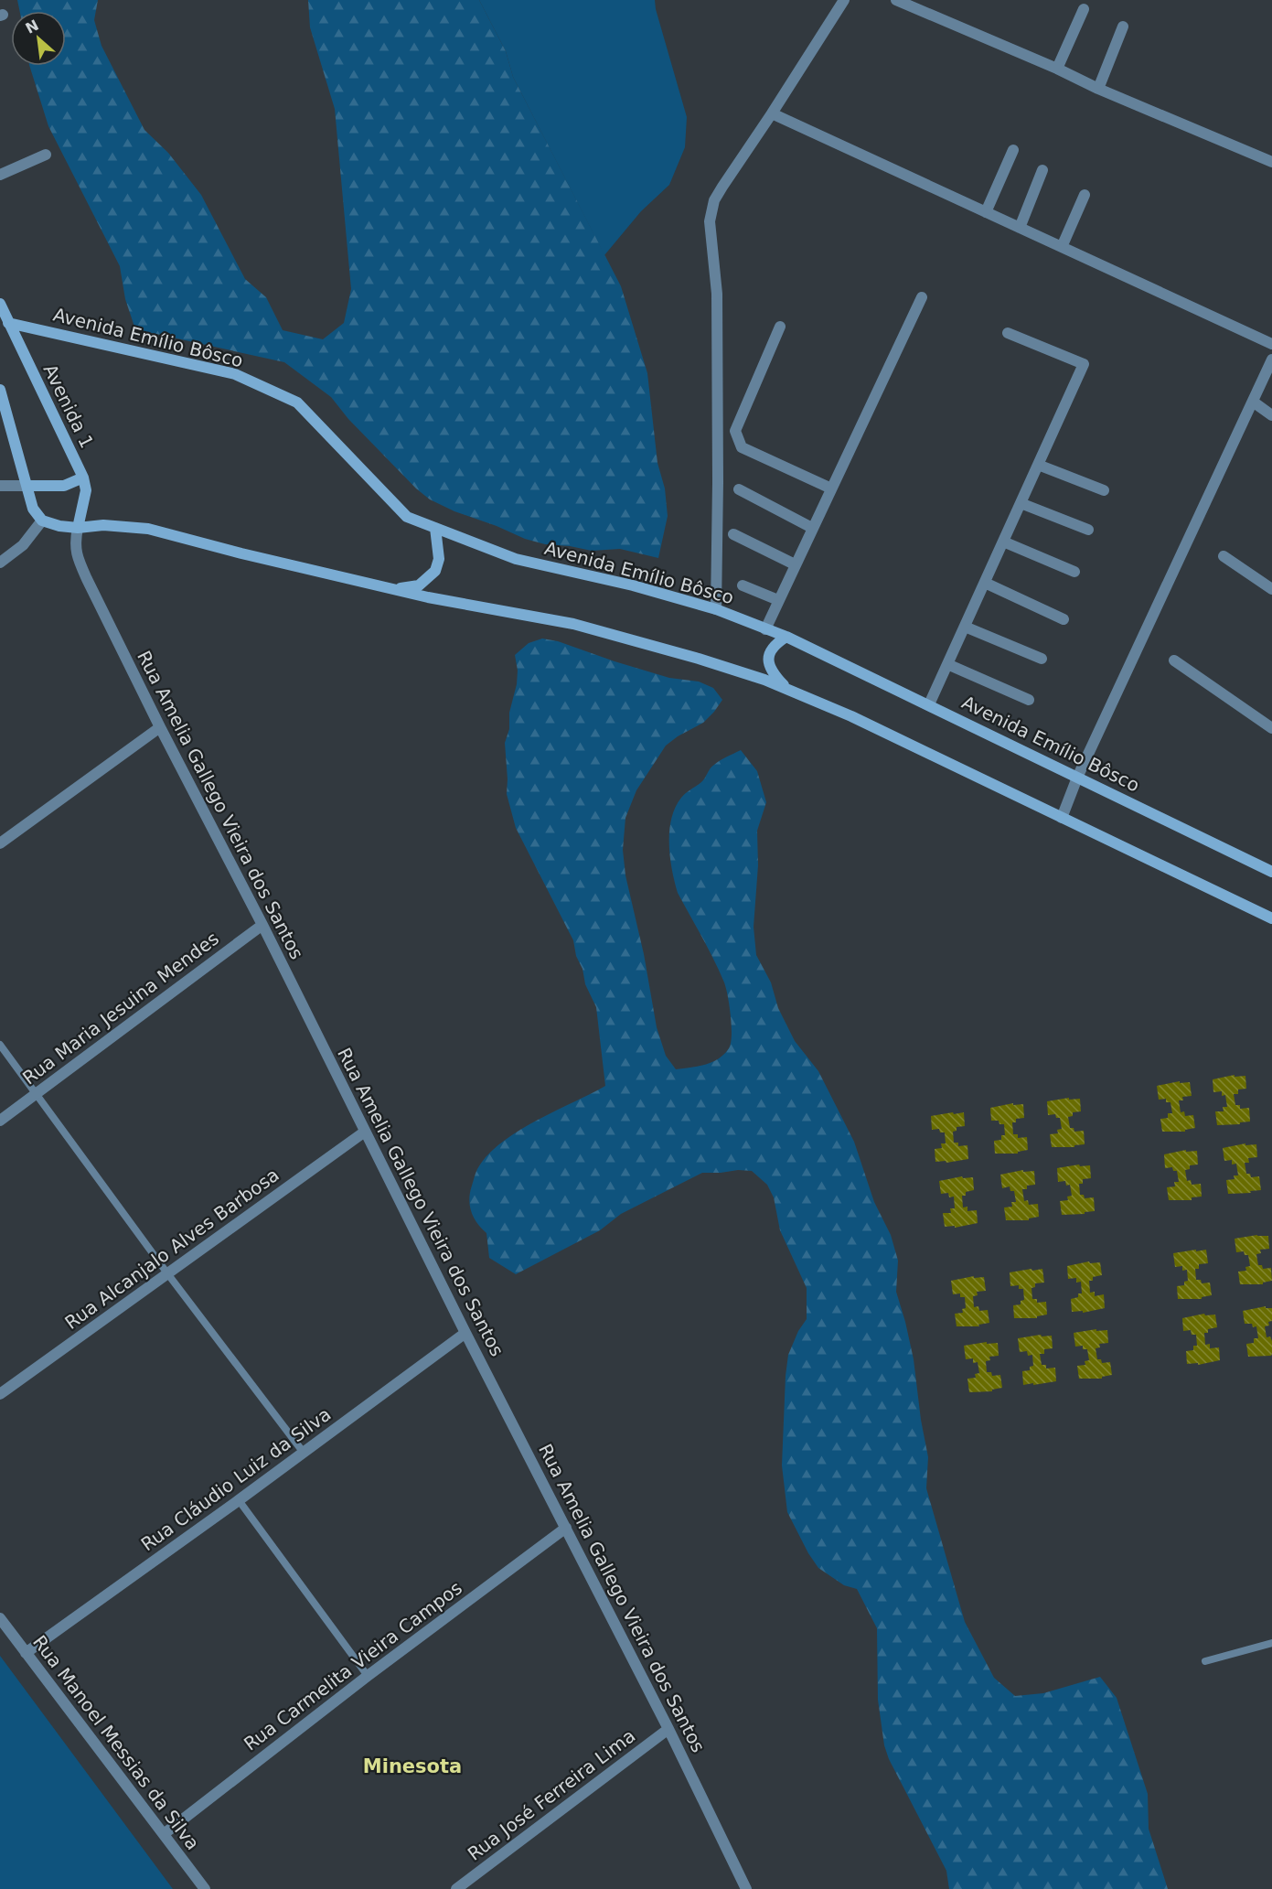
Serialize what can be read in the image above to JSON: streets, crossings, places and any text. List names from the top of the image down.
{
  "streets": {
    "main road": ["Avenida Emílio Bôsco", "Avenida 1"],
    "street": [
      "Rua Amelia Gallego Vieira dos Santos",
      "Rua Maria Jesuina Mendes",
      "Rua Alcanjalo Alves Barbosa",
      "Rua Cláudio Luiz da Silva",
      "Rua Carmelita Vieira Campos",
      "Rua Manoel Messias da Silva",
      "Rua José Ferreira Lima"
    ]
  },
  "crossings": [
    ["Avenida Emílio Bôsco", "Avenida 1"],
    ["Avenida 1", "Rua Amelia Gallego Vieira dos Santos"],
    ["Rua Amelia Gallego Vieira dos Santos", "Rua Maria Jesuina Mendes"],
    ["Rua Amelia Gallego Vieira dos Santos", "Rua Alcanjalo Alves Barbosa"],
    ["Rua Amelia Gallego Vieira dos Santos", "Rua Cláudio Luiz da Silva"],
    ["Rua Amelia Gallego Vieira dos Santos", "Rua Carmelita Vieira Campos"],
    ["Rua Amelia Gallego Vieira dos Santos", "Rua José Ferreira Lima"],
    ["Rua Cláudio Luiz da Silva", "Rua Manoel Messias da Silva"],
    ["Rua Carmelita Vieira Campos", "Rua Manoel Messias da Silva"]
  ],
  "districts": ["Minesota"],
  "north": "top left"
}
